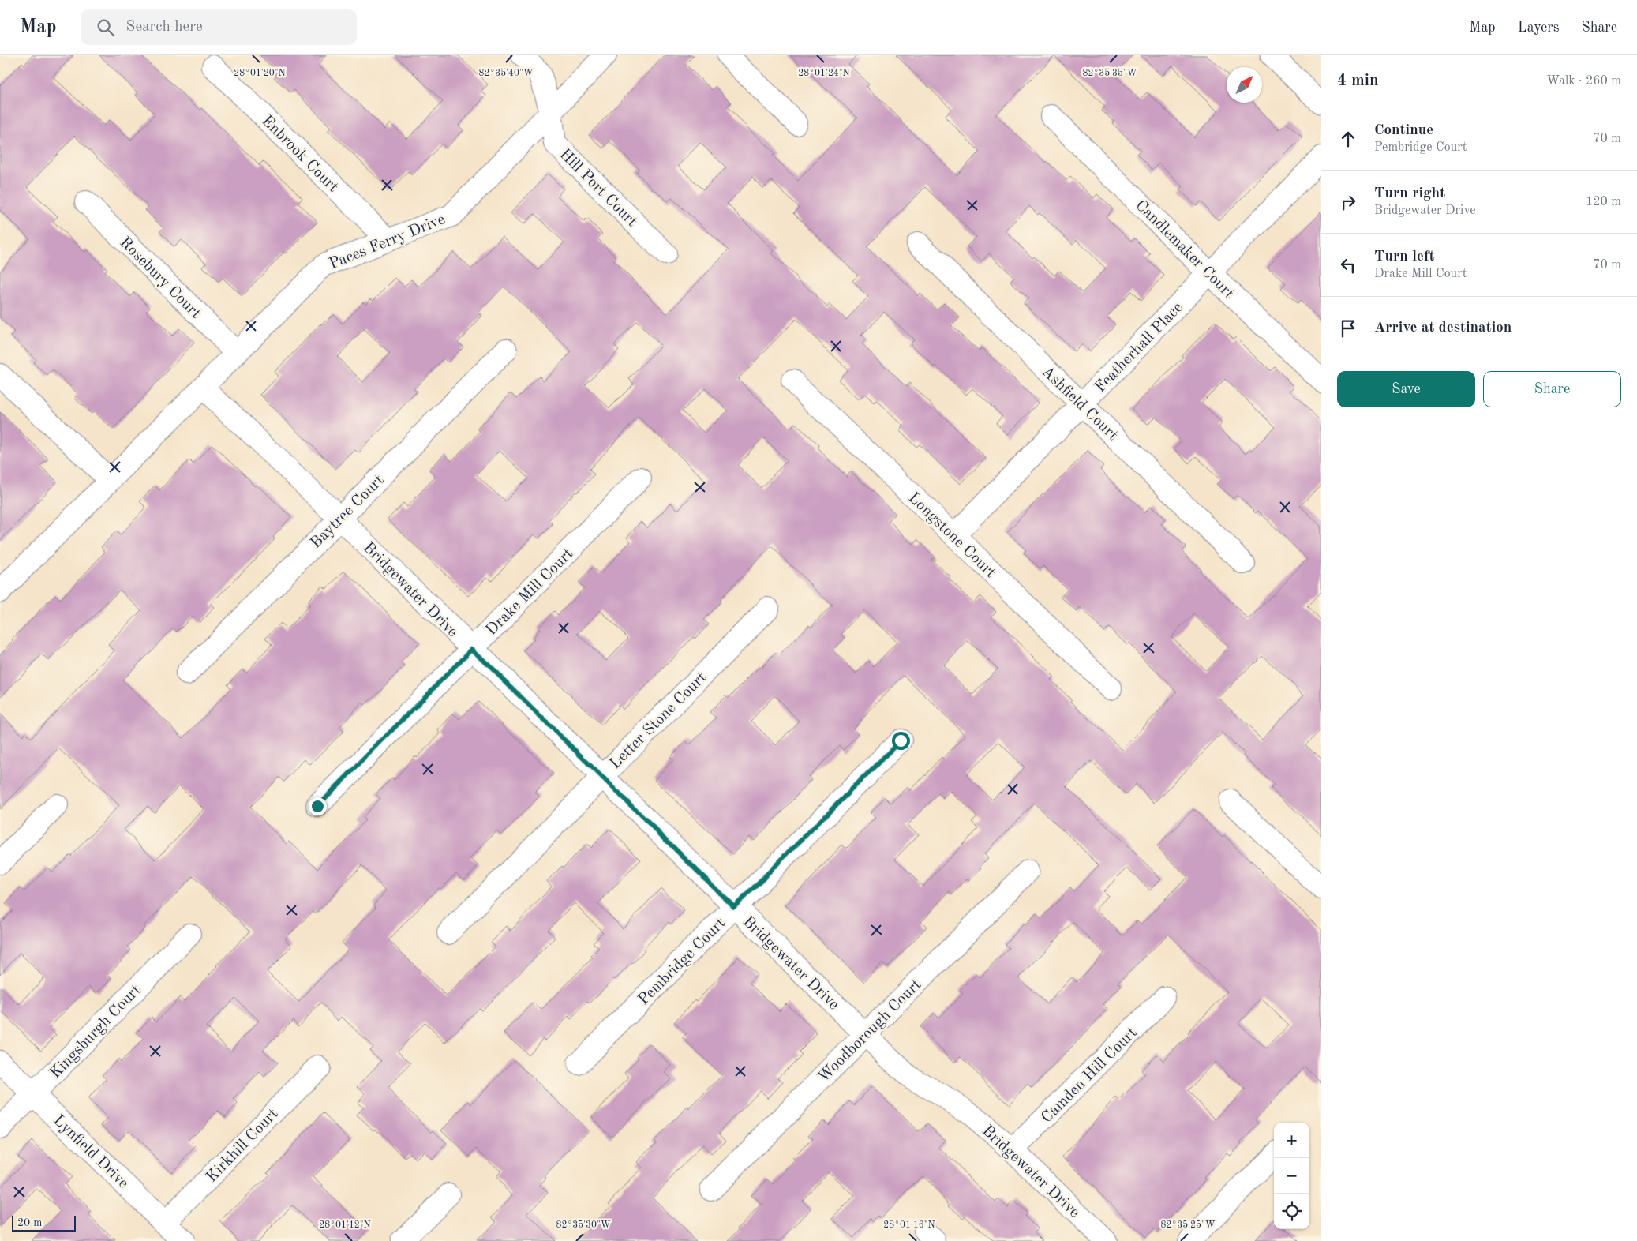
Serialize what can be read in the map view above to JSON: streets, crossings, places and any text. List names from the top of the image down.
{
  "streets": {
    "street": [
      "Enbrook Court",
      "Hill Port Court",
      "Paces Ferry Drive",
      "Candlemaker Court",
      "Rosebury Court",
      "Featherhall Place",
      "Ashfield Court",
      "Baytree Court",
      "Longstone Court",
      "Bridgewater Drive",
      "Drake Mill Court",
      "Letter Stone Court",
      "Pembridge Court",
      "Woodborough Court",
      "Kingsburgh Court",
      "Camden Hill Court",
      "Kirkhill Court",
      "Lynfield Drive"
    ]
  },
  "crossings": [
    ["Enbrook Court", "Paces Ferry Drive"],
    ["Hill Port Court", "Paces Ferry Drive"],
    ["Paces Ferry Drive", "Rosebury Court"],
    ["Paces Ferry Drive", "Bridgewater Drive"],
    ["Candlemaker Court", "Featherhall Place"],
    ["Featherhall Place", "Ashfield Court"],
    ["Featherhall Place", "Longstone Court"],
    ["Baytree Court", "Bridgewater Drive"],
    ["Bridgewater Drive", "Drake Mill Court"],
    ["Bridgewater Drive", "Letter Stone Court"],
    ["Bridgewater Drive", "Pembridge Court"],
    ["Bridgewater Drive", "Woodborough Court"],
    ["Bridgewater Drive", "Camden Hill Court"],
    ["Kingsburgh Court", "Lynfield Drive"],
    ["Kirkhill Court", "Lynfield Drive"]
  ],
  "scale_bar": "20 m",
  "north": "top right",
  "page": {
    "header": "Map",
    "search": "Search here",
    "nav": ["Map", "Layers", "Share"],
    "heading": ["4 min", "Walk · 260 m"],
    "list": [
      ["Continue", "Pembridge Court", "70 m"],
      ["Turn right", "Bridgewater Drive", "120 m"],
      ["Turn left", "Drake Mill Court", "70 m"],
      "Arrive at destination"
    ],
    "buttons": ["Save", "Share"],
    "map_buttons": ["+", "−"],
    "scale": "20 m"
  },
  "coordinates": [
    "28°01'20\"N",
    "28°01'24\"N",
    "82°35'40\"W",
    "82°35'35\"W",
    "82°35'30\"W",
    "82°35'25\"W",
    "28°01'12\"N",
    "28°01'16\"N"
  ]
}
